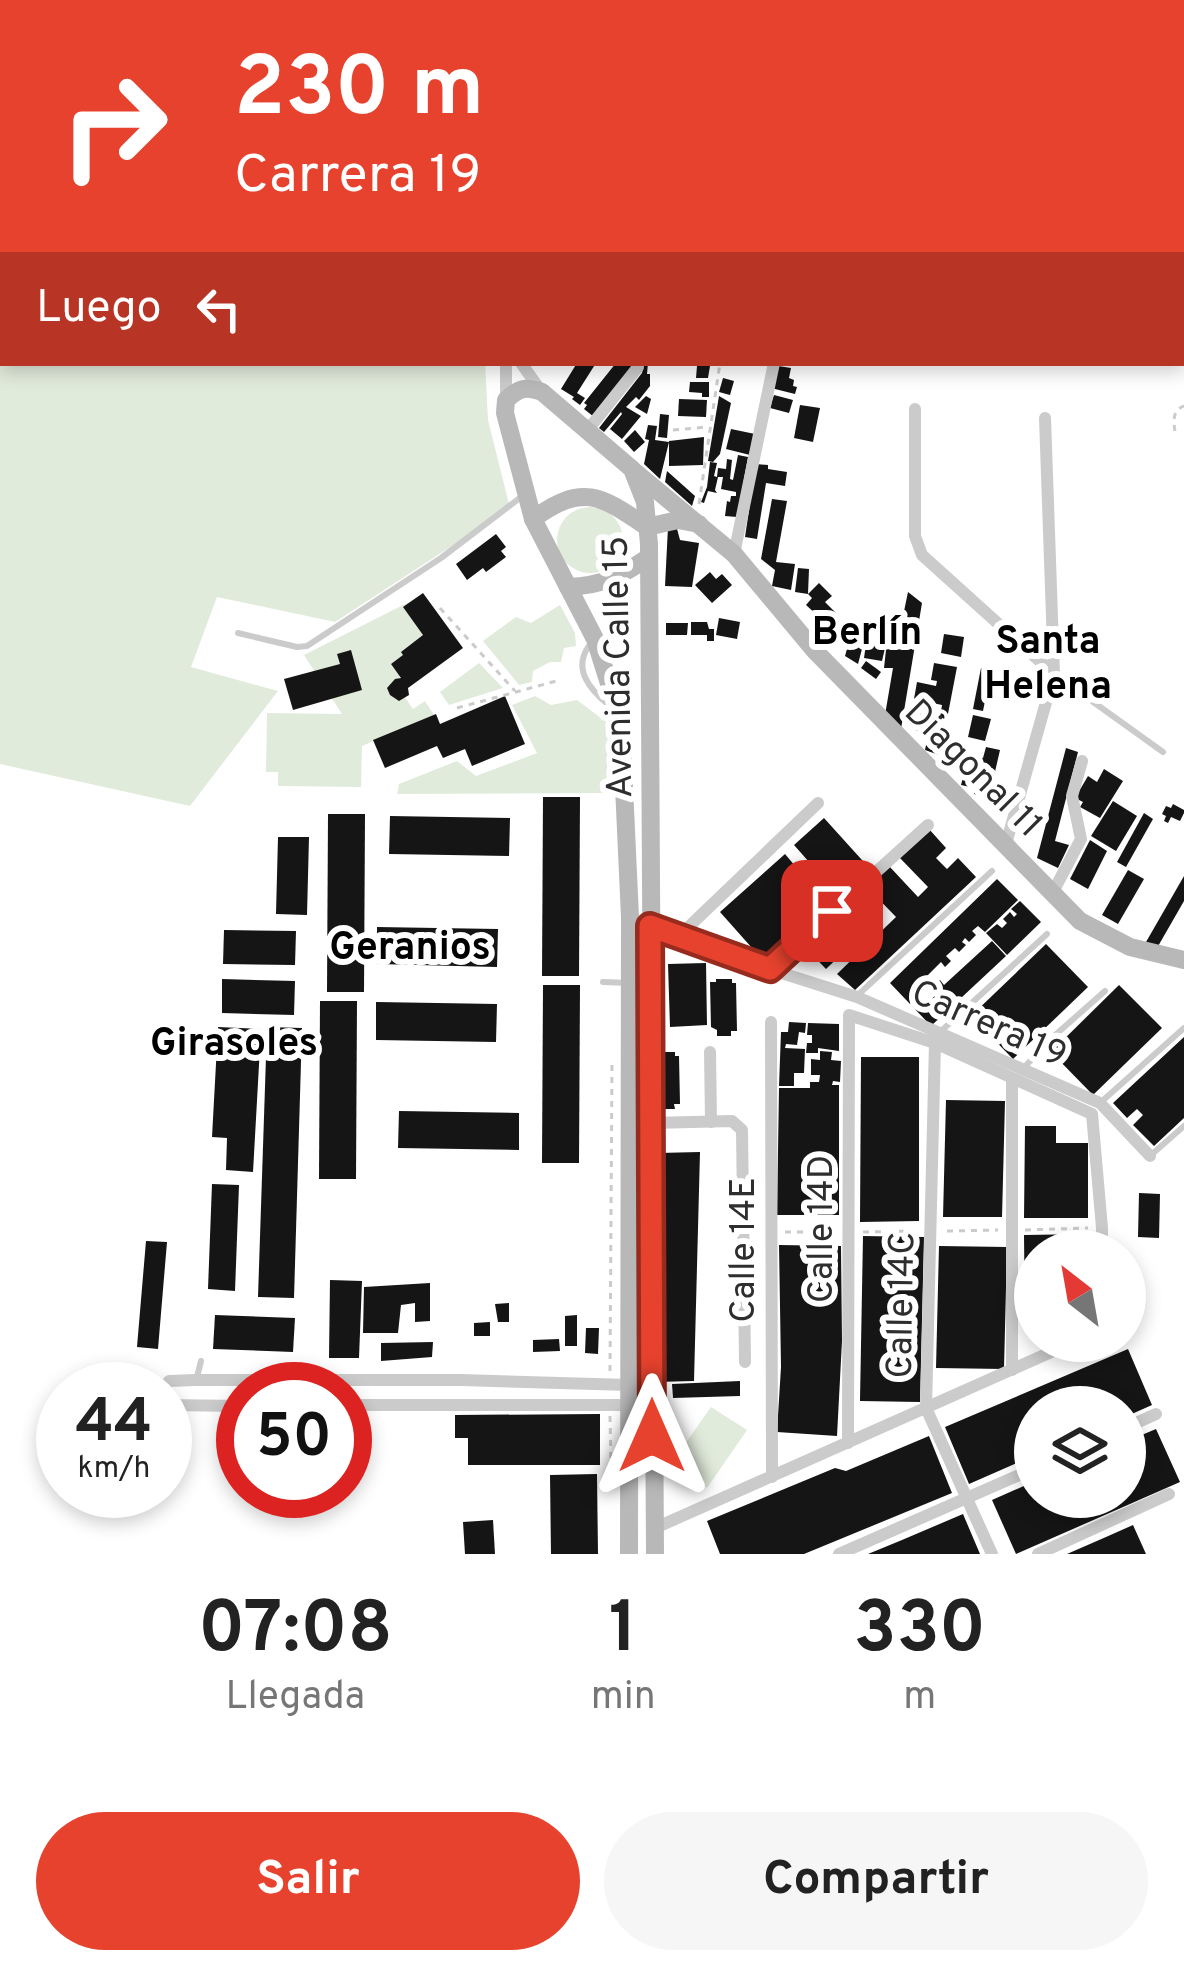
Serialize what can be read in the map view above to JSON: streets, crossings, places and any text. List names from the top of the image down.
{
  "streets": {
    "main road": ["Avenida Calle 15", "Diagonal 11"],
    "street": [
      "Carrera 19",
      "Calle 14D",
      "Calle 14E",
      "Calle 14C"
    ]
  },
  "crossings": [
    ["Avenida Calle 15", "Diagonal 11"],
    ["Avenida Calle 15", "Carrera 19"],
    ["Carrera 19", "Calle 14D"],
    ["Carrera 19", "Calle 14C"],
    ["Calle 14D", "Calle 14C"]
  ],
  "districts": [
    "Berlín",
    "Santa Helena",
    "Geranios",
    "Girasoles"
  ],
  "north": "top left",
  "page": {
    "turn": ["230 m", "Carrera 19"],
    "then": "Luego",
    "speed": "44 km/h",
    "limit": "50",
    "eta": [
      "07:08",
      "Llegada",
      "1",
      "min",
      "330",
      "m"
    ],
    "buttons": ["Salir", "Compartir"]
  }
}
